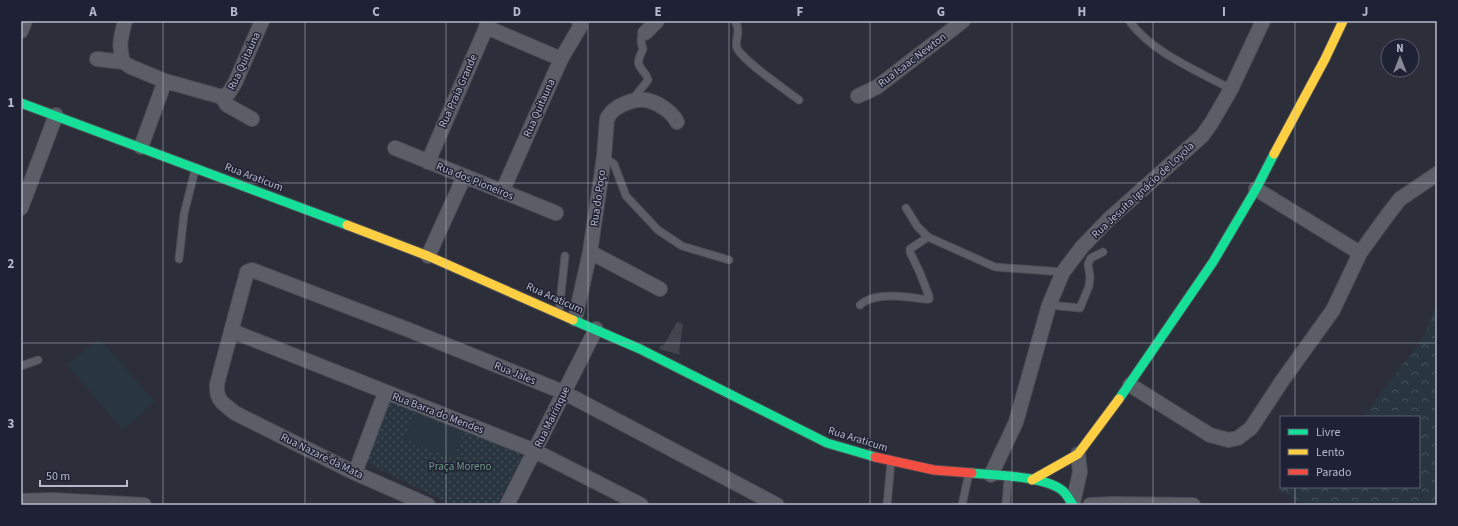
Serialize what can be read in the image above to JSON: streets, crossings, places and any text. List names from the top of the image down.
{
  "streets": {
    "street": [
      "Rua Isaac Newton",
      "Rua Quitaúna",
      "Rua Praia Grande",
      "Rua Quitauna",
      "Rua Araticum",
      "Rua dos Pioneiros",
      "Rua Jesuíta Ignácio de Loyola",
      "Rua do Poço",
      "Rua Jales",
      "Rua Barra do Mendes",
      "Rua Mairinque",
      "Rua Nazaré da Mata"
    ]
  },
  "crossings": [
    ["Rua Praia Grande", "Rua dos Pioneiros"],
    ["Rua Quitauna", "Rua dos Pioneiros"],
    ["Rua Araticum", "Rua Jesuíta Ignácio de Loyola"],
    ["Rua Araticum", "Rua do Poço"],
    ["Rua Araticum", "Rua Mairinque"],
    ["Rua Jales", "Rua Barra do Mendes"],
    ["Rua Jales", "Rua Mairinque"],
    ["Rua Jales", "Rua Nazaré da Mata"],
    ["Rua Barra do Mendes", "Rua Mairinque"],
    ["Rua Barra do Mendes", "Rua Nazaré da Mata"]
  ],
  "parks": ["Praça Moreno"],
  "legend": ["Livre", "Lento", "Parado"],
  "scale_bar": "50 m",
  "north": "top",
  "grid": {
    "columns": [
      "A",
      "B",
      "C",
      "D",
      "E",
      "F",
      "G",
      "H",
      "I",
      "J"
    ],
    "rows": ["1", "2", "3"]
  }
}
